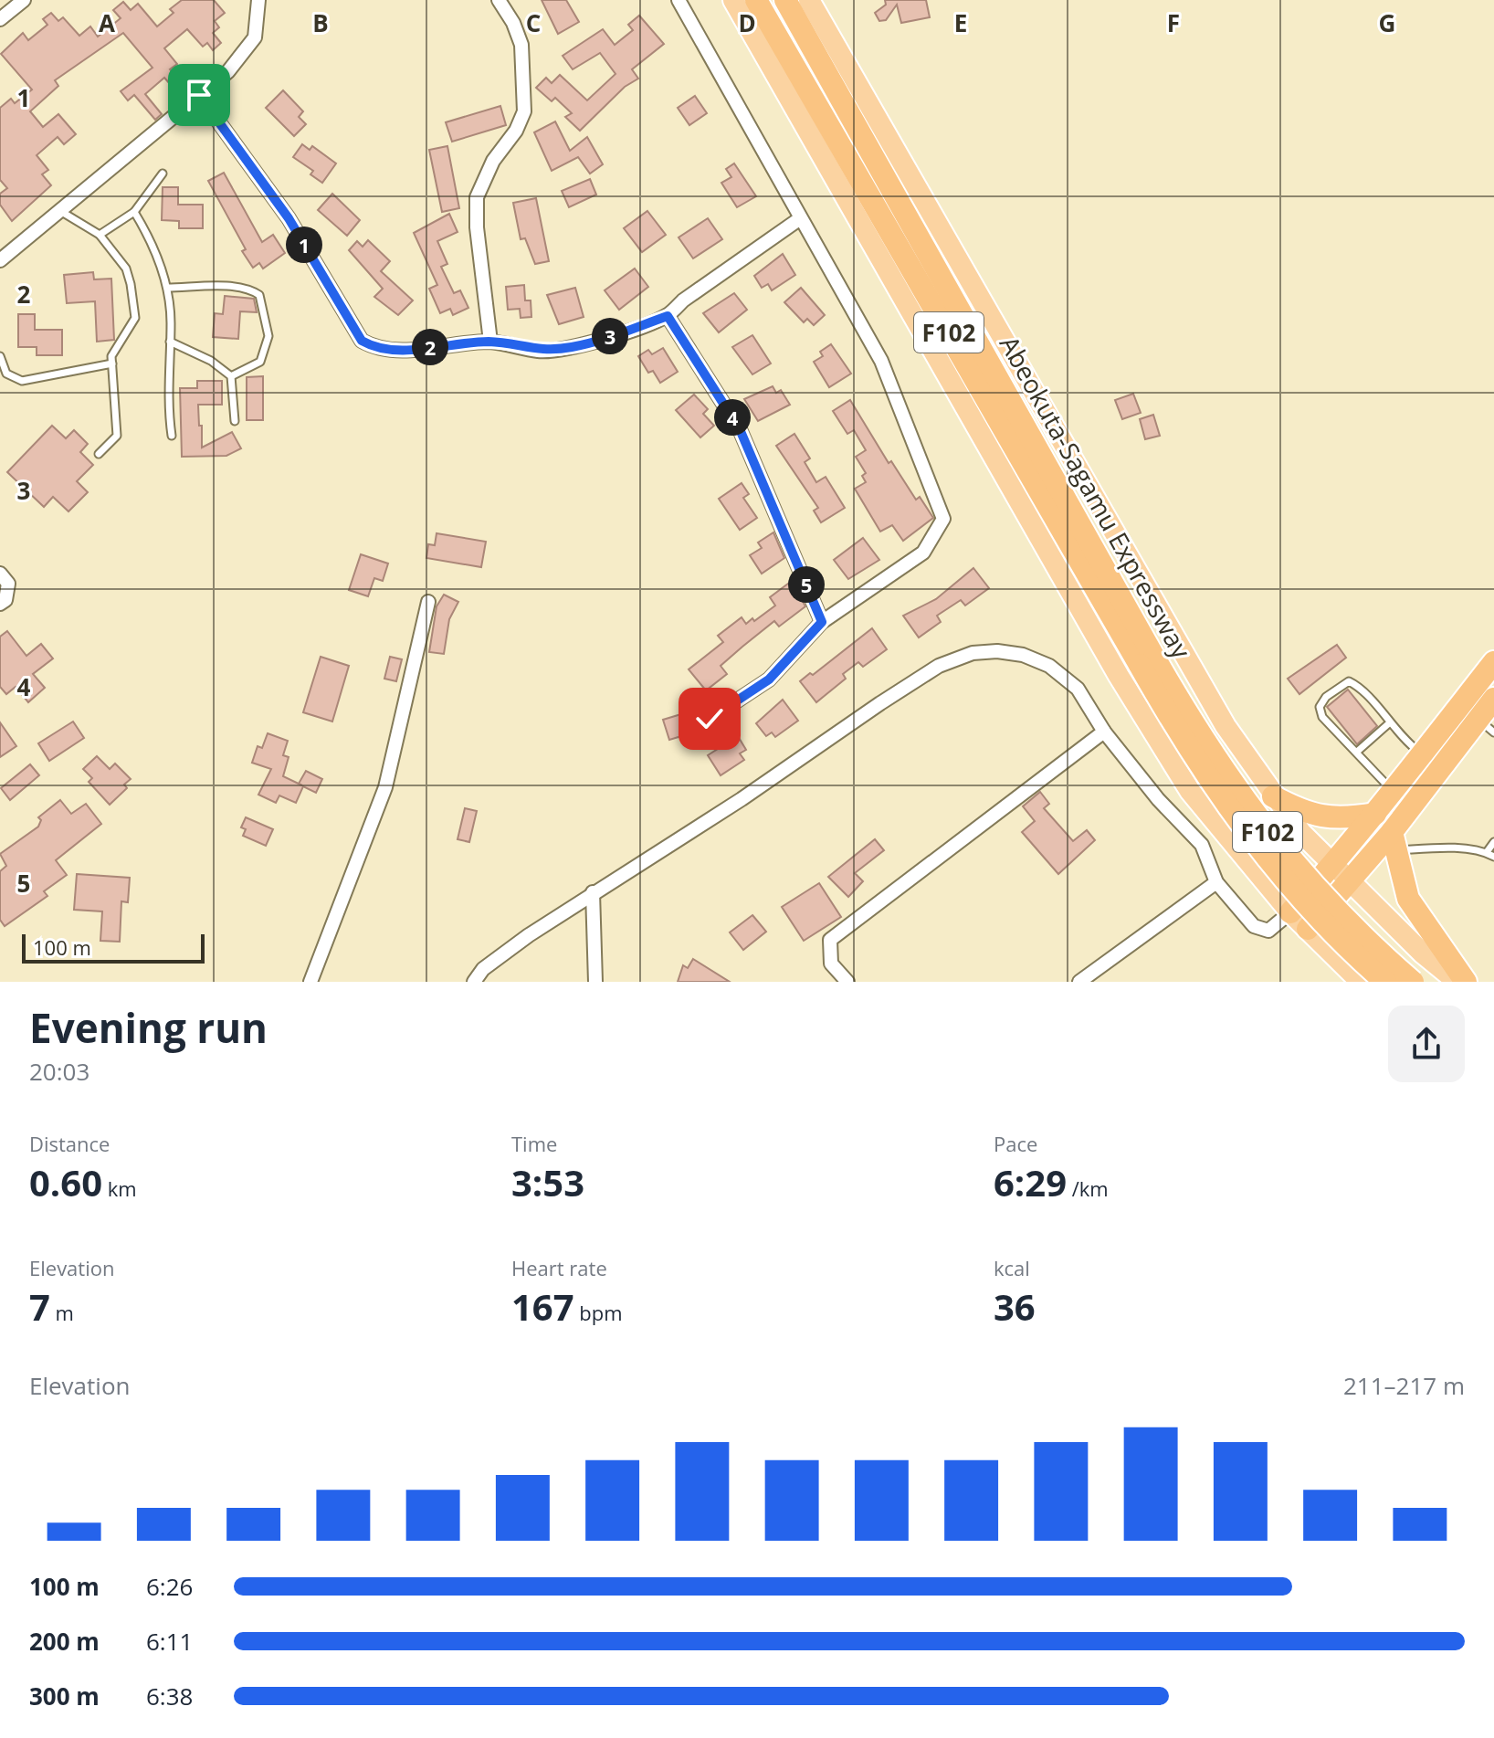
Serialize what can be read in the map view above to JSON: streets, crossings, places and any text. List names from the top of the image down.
{
  "streets": {
    "highway": ["F102", "Abeokuta-Sagamu Expressway"]
  },
  "scale_bar": "100 m",
  "page": {
    "pins": [
      "1",
      "3",
      "2",
      "4",
      "5"
    ],
    "scale": "100 m",
    "heading": ["Evening run", "20:03"],
    "stats": [
      ["Distance", "0.60 km"],
      ["Time", "3:53"],
      ["Pace", "6:29 /km"],
      ["Elevation", "7 m"],
      ["Heart rate", "167 bpm"],
      ["kcal", "36"]
    ],
    "chart": ["Elevation", "211–217 m"],
    "list": [
      {
        "name": "100 m",
        "note": "6:26"
      },
      {
        "name": "200 m",
        "note": "6:11"
      },
      {
        "name": "300 m",
        "note": "6:38"
      }
    ]
  },
  "grid": {
    "columns": [
      "A",
      "B",
      "C",
      "D",
      "E",
      "F",
      "G"
    ],
    "rows": [
      "1",
      "2",
      "3",
      "4",
      "5"
    ]
  }
}
